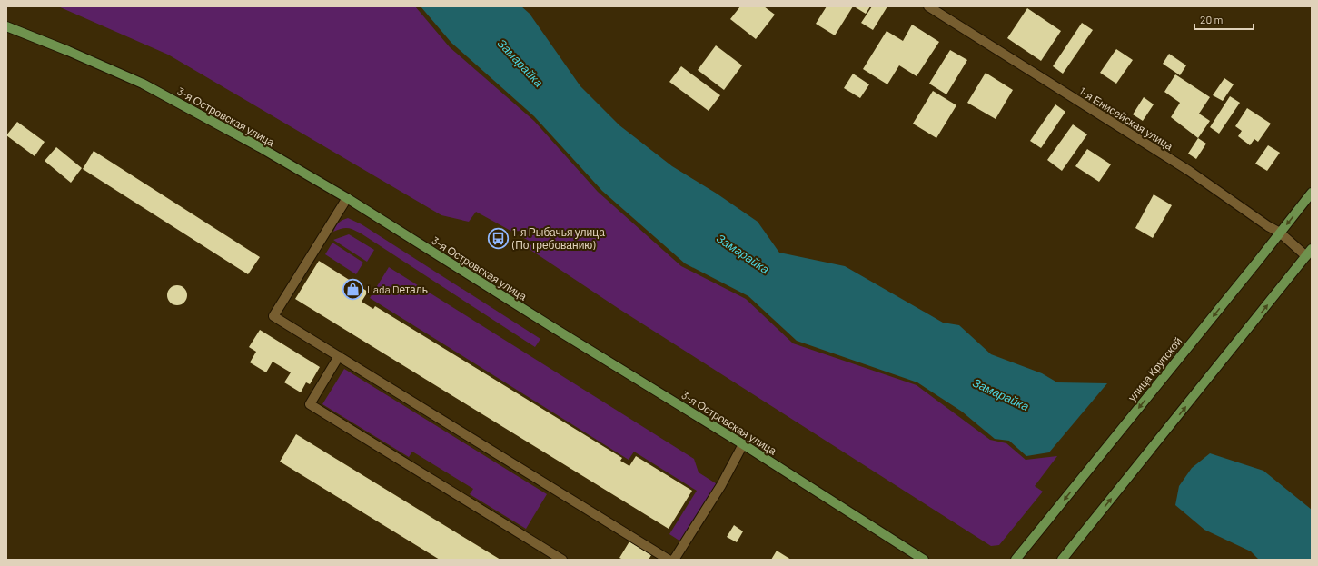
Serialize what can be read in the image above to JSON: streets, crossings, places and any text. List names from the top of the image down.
{
  "streets": {
    "main road": ["3-я Островская улица", "улица Крупской"],
    "street": ["1-я Енисейская улица"]
  },
  "crossings": [
    ["1-я Енисейская улица", "улица Крупской"]
  ],
  "water": ["Замарайка"],
  "places": {
    "bus stop": ["1-я Рыбачья улица (По требованию)"],
    "shop": ["Lada Dеталь"]
  },
  "scale_bar": "20 m"
}
